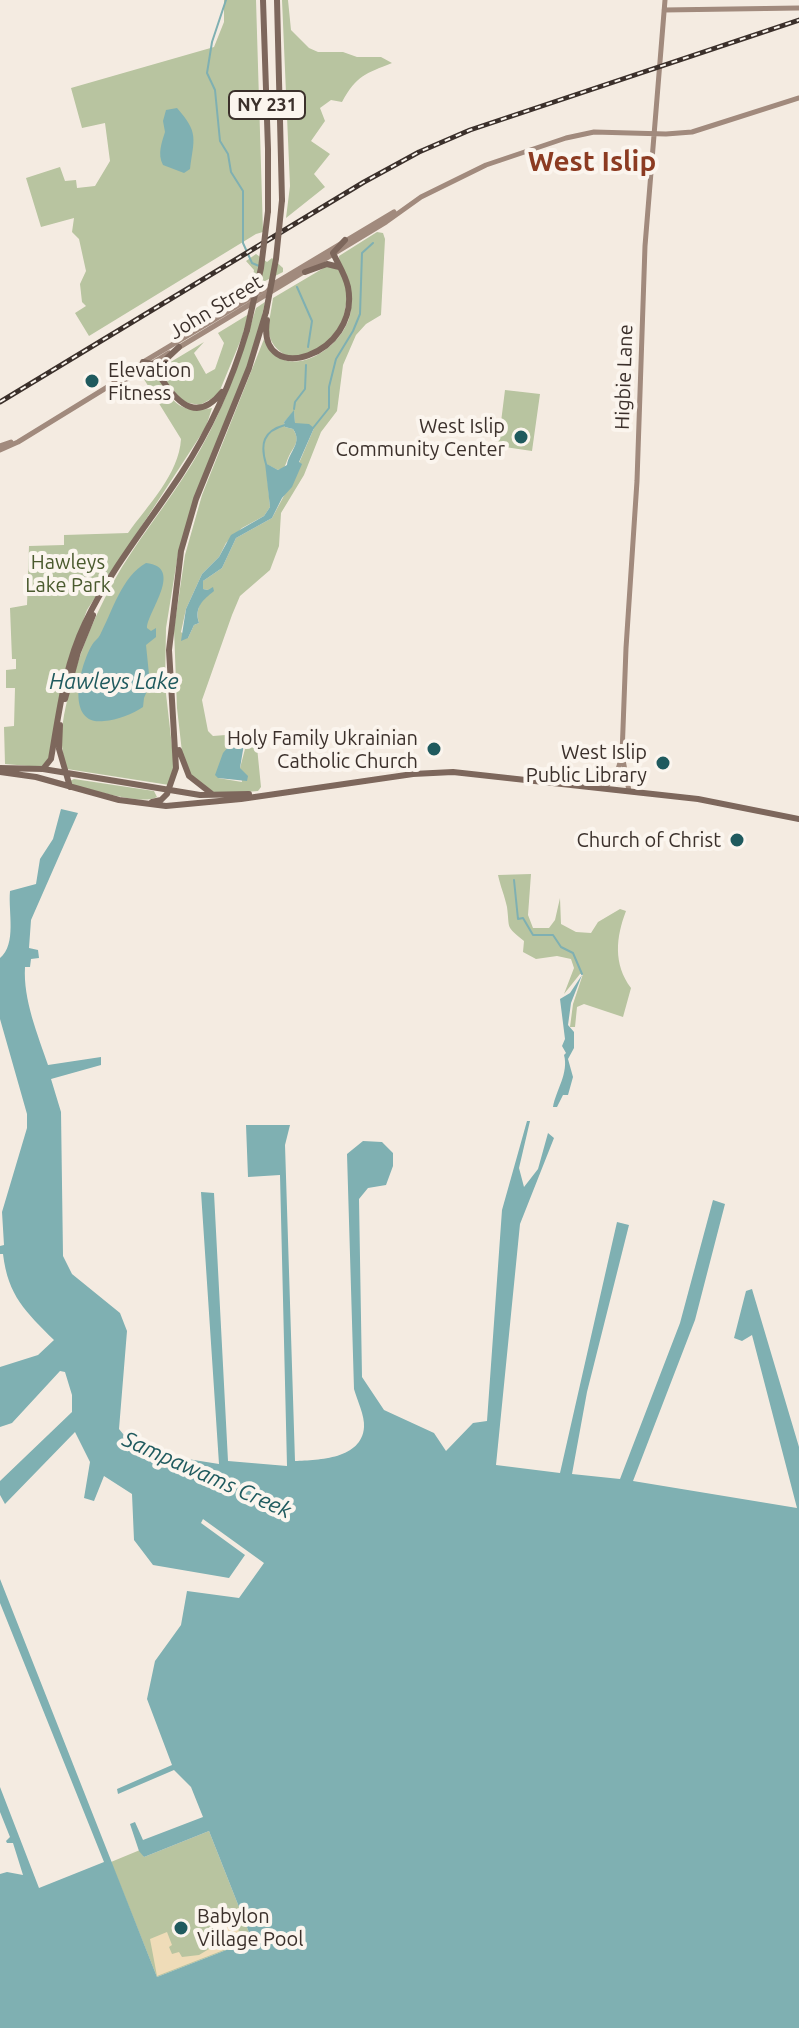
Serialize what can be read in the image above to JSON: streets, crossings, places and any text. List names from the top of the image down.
{
  "streets": {
    "main road": ["NY 231", "John Street", "Higbie Lane"]
  },
  "districts": ["West Islip"],
  "water": ["Hawleys Lake", "Sampawams Creek"],
  "parks": ["Hawleys Lake Park"],
  "places": [
    "Elevation Fitness",
    "West Islip Community Center",
    "Holy Family Ukrainian Catholic Church",
    "West Islip Public Library",
    "Church of Christ",
    "Babylon Village Pool"
  ]
}
